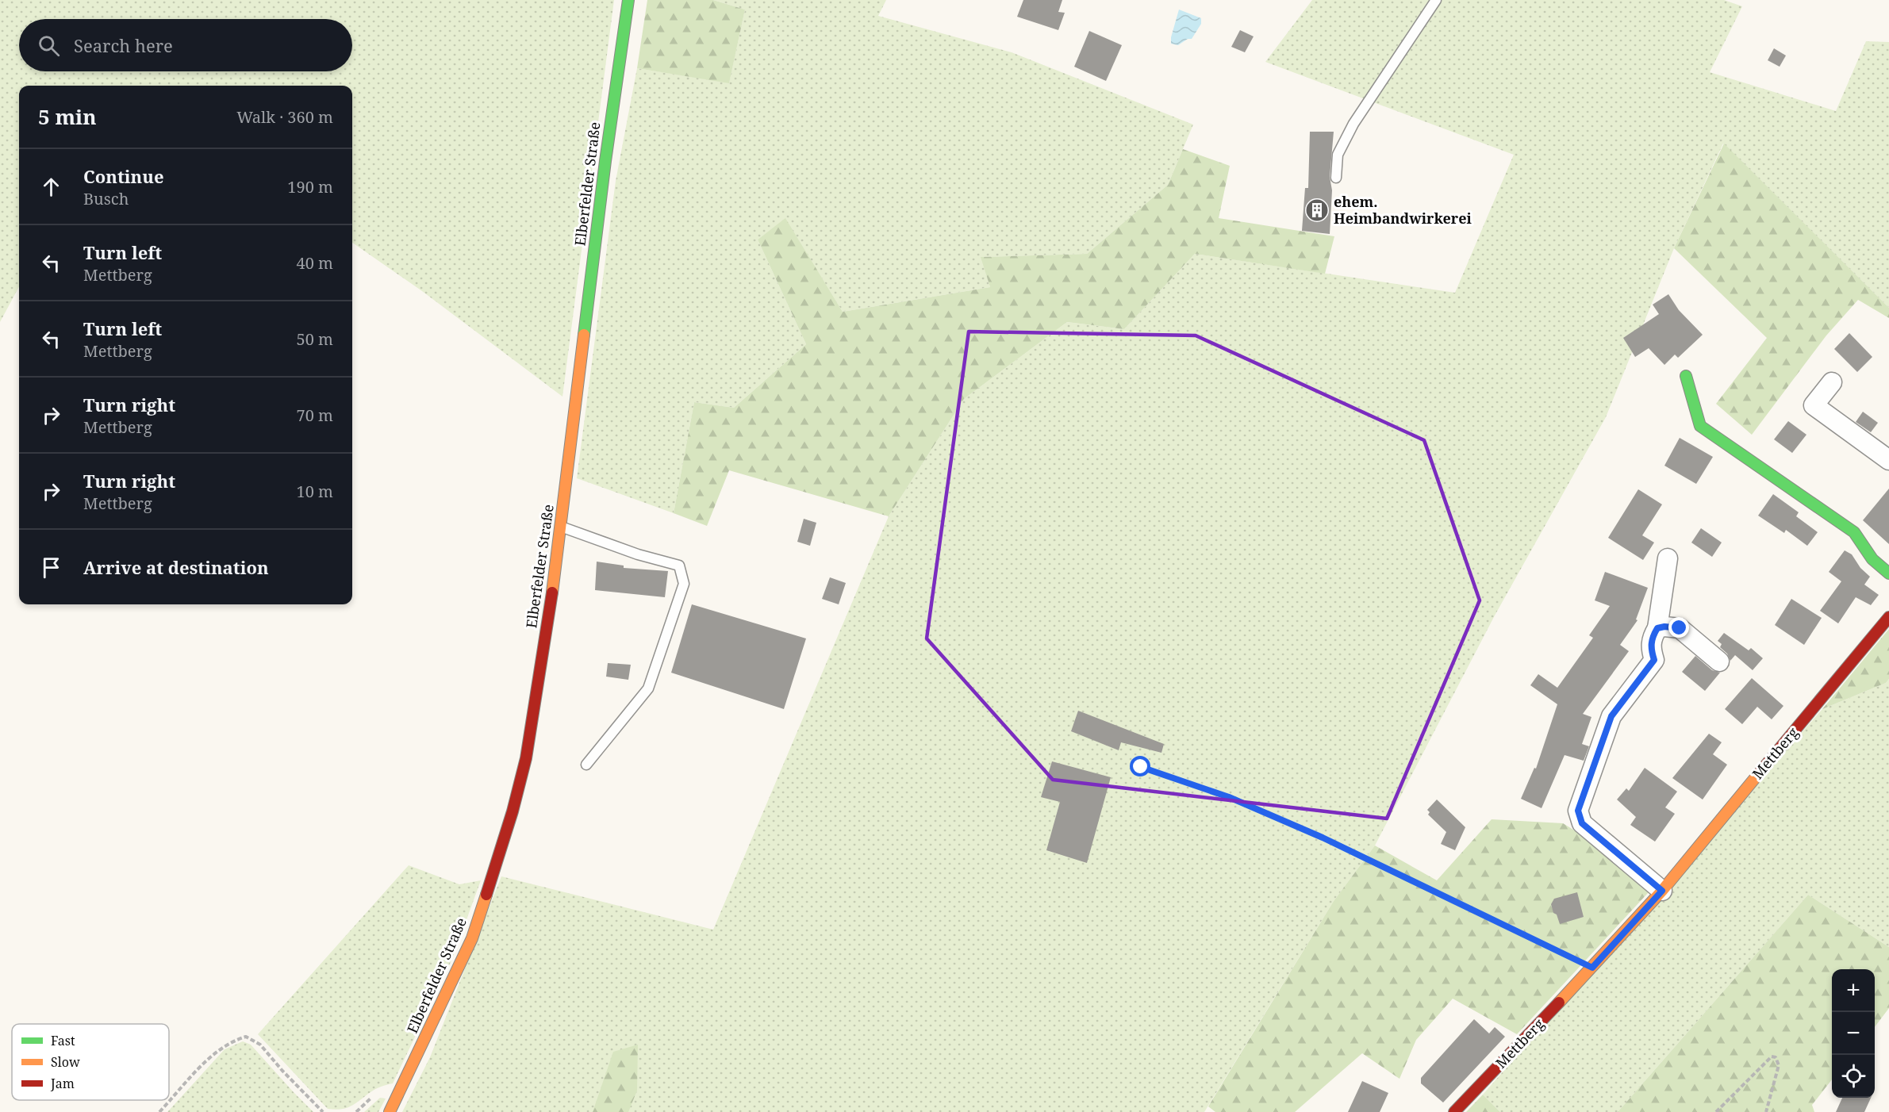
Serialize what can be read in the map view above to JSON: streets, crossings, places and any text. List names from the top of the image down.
{
  "streets": {
    "main road": ["Elberfelder Straße", "Mettberg"]
  },
  "places": {
    "building": ["ehem. Heimbandwirkerei"]
  },
  "legend": ["Fast", "Slow", "Jam"],
  "page": {
    "search": "Search here",
    "heading": ["5 min", "Walk · 360 m"],
    "list": [
      ["Continue", "Busch", "190 m"],
      ["Turn left", "Mettberg", "40 m"],
      ["Turn left", "Mettberg", "50 m"],
      ["Turn right", "Mettberg", "70 m"],
      ["Turn right", "Mettberg", "10 m"],
      "Arrive at destination"
    ],
    "map_buttons": ["+", "−"]
  }
}
